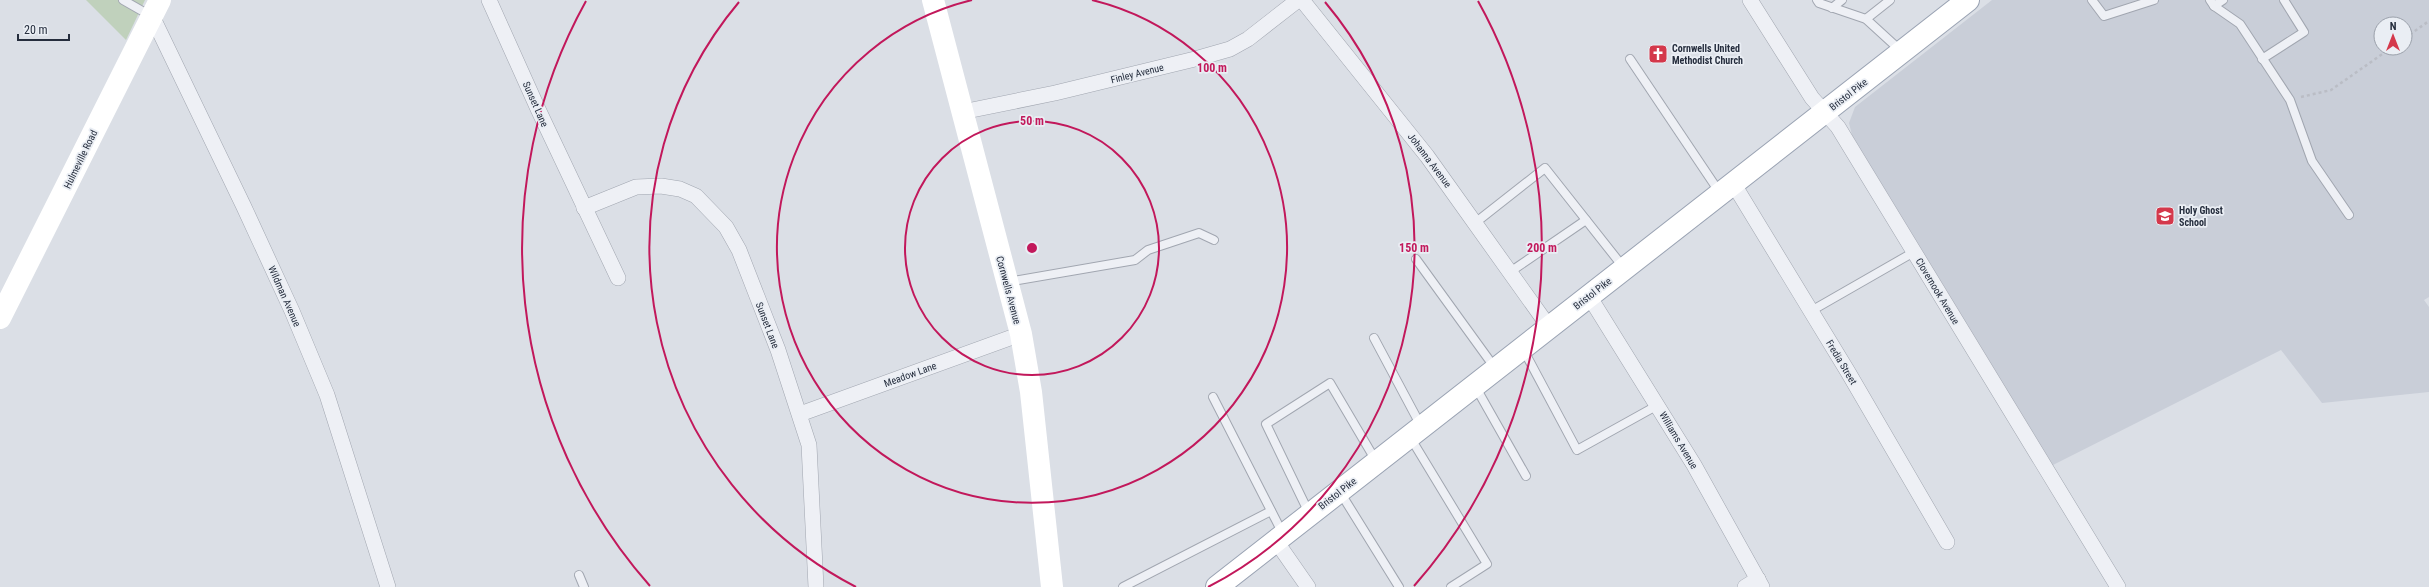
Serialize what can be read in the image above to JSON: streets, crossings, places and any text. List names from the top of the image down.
{
  "streets": {
    "main road": ["Bristol Pike", "Hulmeville Road", "Cornwells Avenue"],
    "street": [
      "Finley Avenue",
      "Sunset Lane",
      "Johanna Avenue",
      "Clovernook Avenue",
      "Wildman Avenue",
      "Fredia Street",
      "Meadow Lane",
      "Williams Avenue"
    ]
  },
  "crossings": [
    ["Finley Avenue", "Cornwells Avenue"],
    ["Bristol Pike", "Johanna Avenue"],
    ["Bristol Pike", "Clovernook Avenue"],
    ["Bristol Pike", "Fredia Street"],
    ["Bristol Pike", "Williams Avenue"],
    ["Sunset Lane", "Meadow Lane"],
    ["Hulmeville Road", "Wildman Avenue"],
    ["Cornwells Avenue", "Meadow Lane"]
  ],
  "places": {
    "church": ["Cornwells United Methodist Church"],
    "school or university": ["Holy Ghost School"]
  },
  "scale_bar": "20 m",
  "north": "top",
  "rings": [
    "100 m",
    "50 m",
    "150 m",
    "200 m"
  ]
}
